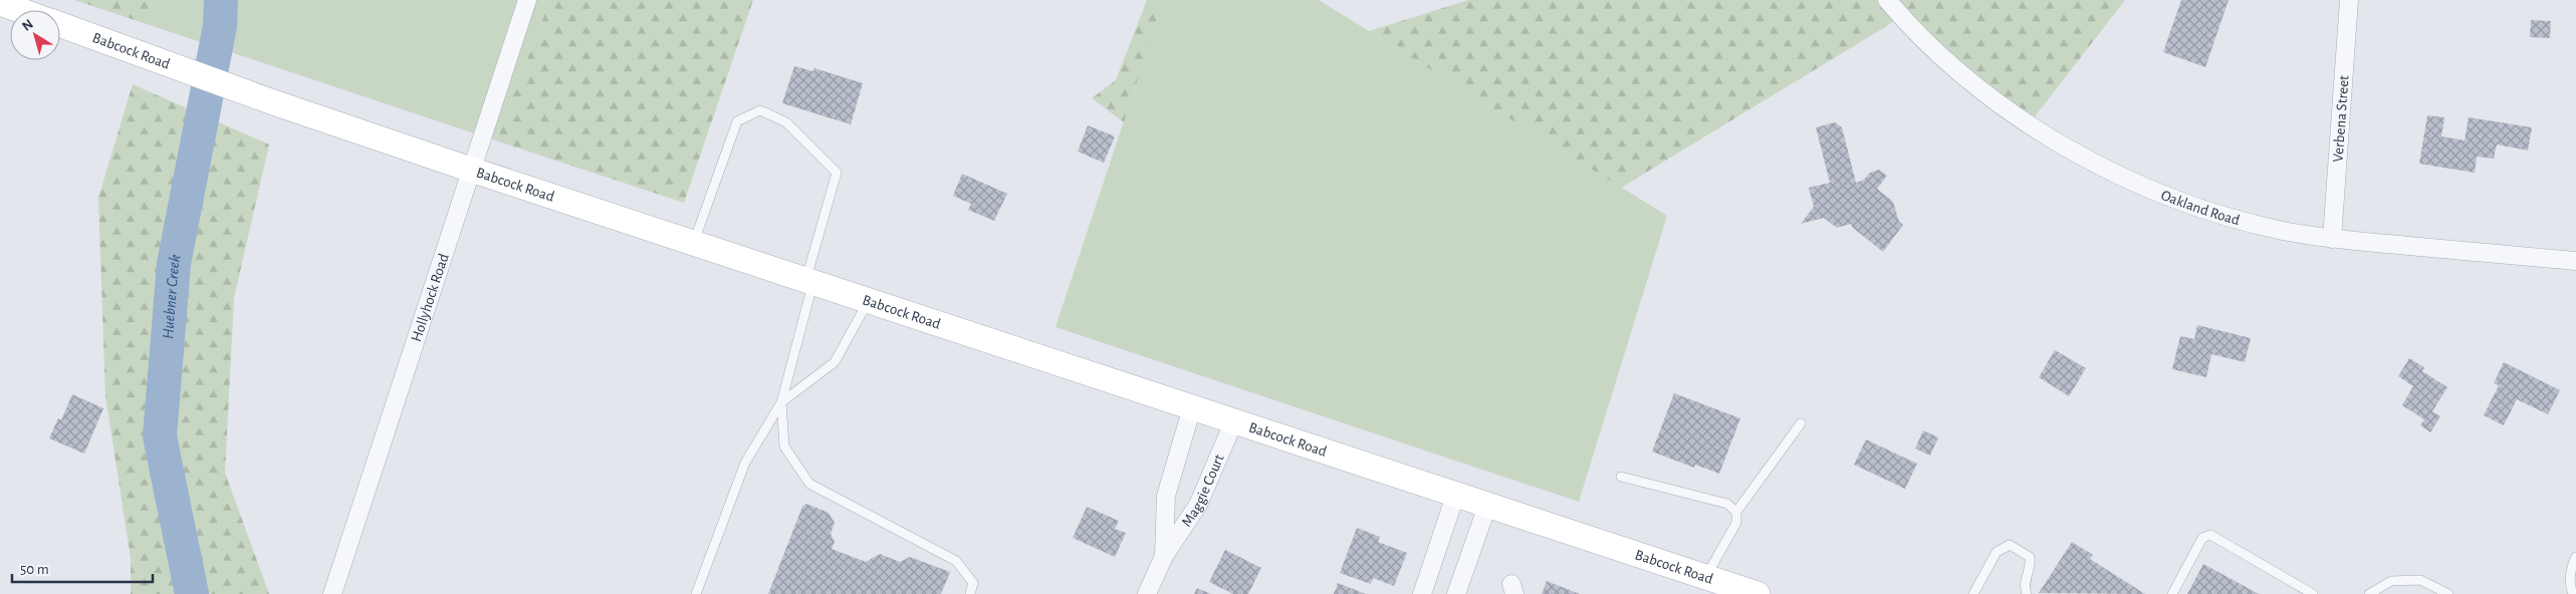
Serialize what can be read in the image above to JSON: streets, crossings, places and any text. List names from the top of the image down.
{
  "streets": {
    "main road": ["Babcock Road"],
    "street": [
      "Verbena Street",
      "Oakland Road",
      "Hollyhock Road",
      "Maggie Court"
    ]
  },
  "crossings": [
    ["Babcock Road", "Hollyhock Road"],
    ["Babcock Road", "Maggie Court"],
    ["Verbena Street", "Oakland Road"]
  ],
  "water": ["Huebner Creek"],
  "scale_bar": "50 m",
  "north": "top left"
}
